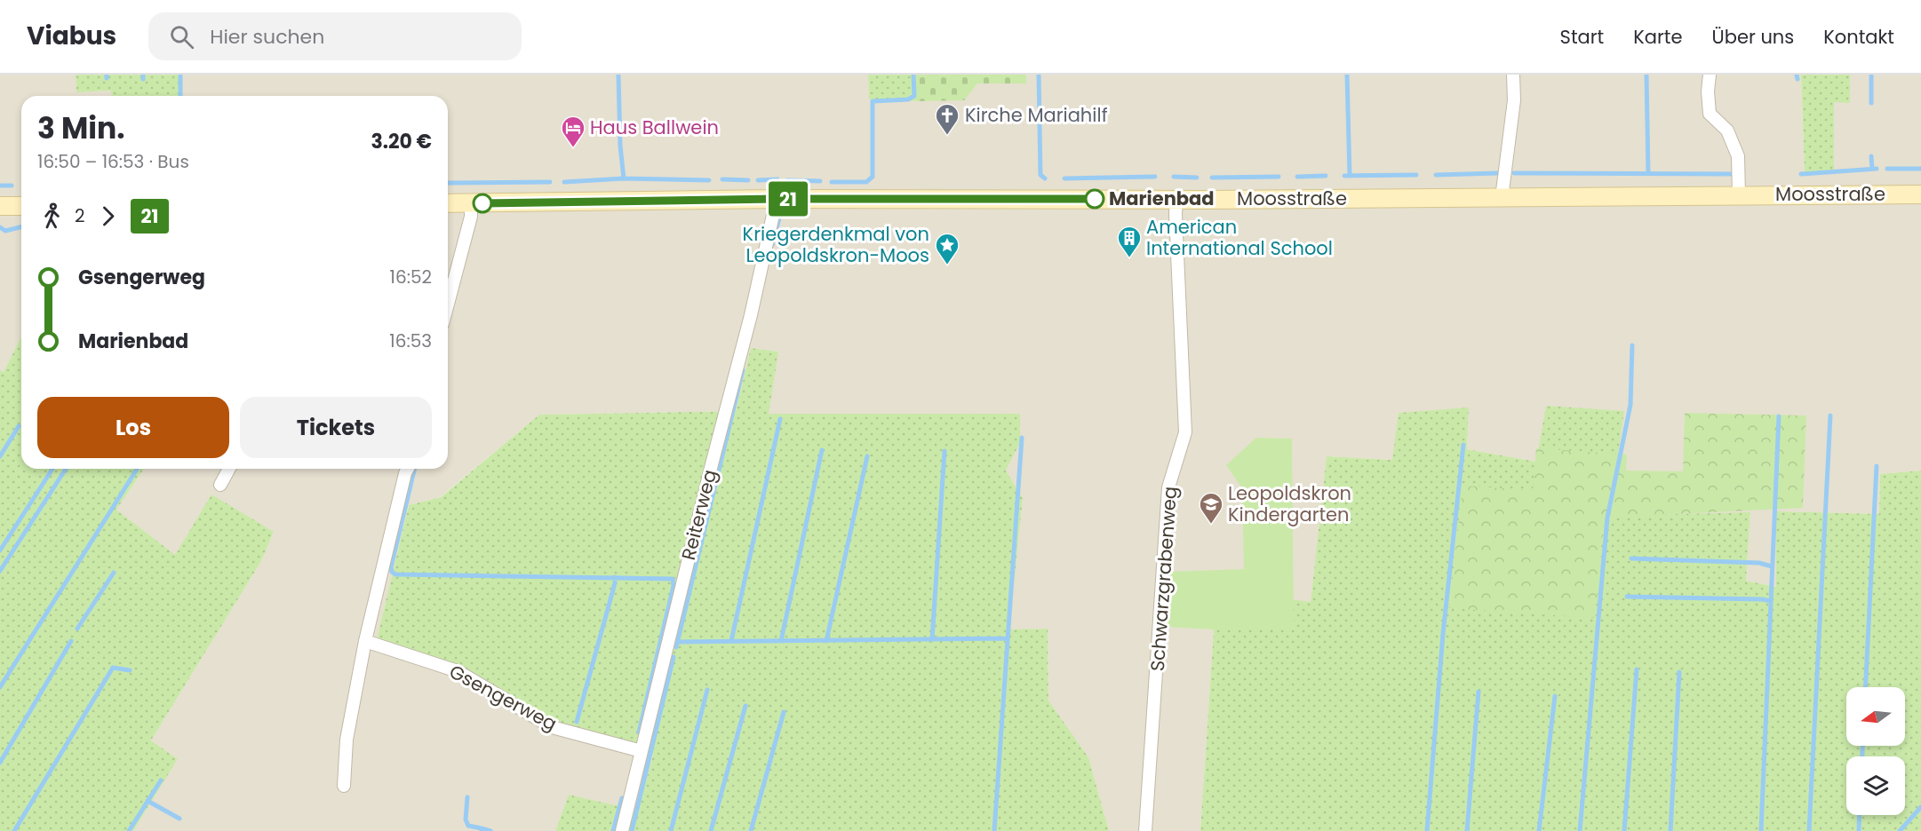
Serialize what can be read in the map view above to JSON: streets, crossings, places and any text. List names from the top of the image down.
{
  "streets": {
    "street": [
      "Moosstraße",
      "Reiterweg",
      "Schwarzgrabenweg",
      "Gsengerweg"
    ]
  },
  "crossings": [
    ["Moosstraße", "Reiterweg"],
    ["Moosstraße", "Schwarzgrabenweg"],
    ["Reiterweg", "Gsengerweg"]
  ],
  "places": {
    "church": ["Kirche Mariahilf"],
    "hotel": ["Haus Ballwein"],
    "other": ["Marienbad"],
    "building": ["American International School"],
    "place": ["Kriegerdenkmal von Leopoldskron-Moos"],
    "school or university": ["Leopoldskron Kindergarten"]
  },
  "lines": ["bus line 21"],
  "north": "left",
  "page": {
    "header": "Viabus",
    "search": "Hier suchen",
    "nav": [
      "Start",
      "Karte",
      "Über uns",
      "Kontakt"
    ],
    "on_map": "21",
    "heading": ["3 Min.", "16:50 – 16:53 · Bus", "3.20 €"],
    "legs": ["2", "21"],
    "list": [
      {
        "name": "Gsengerweg",
        "value": "16:52"
      },
      {
        "name": "Marienbad",
        "value": "16:53"
      }
    ],
    "buttons": ["Los", "Tickets"]
  }
}
